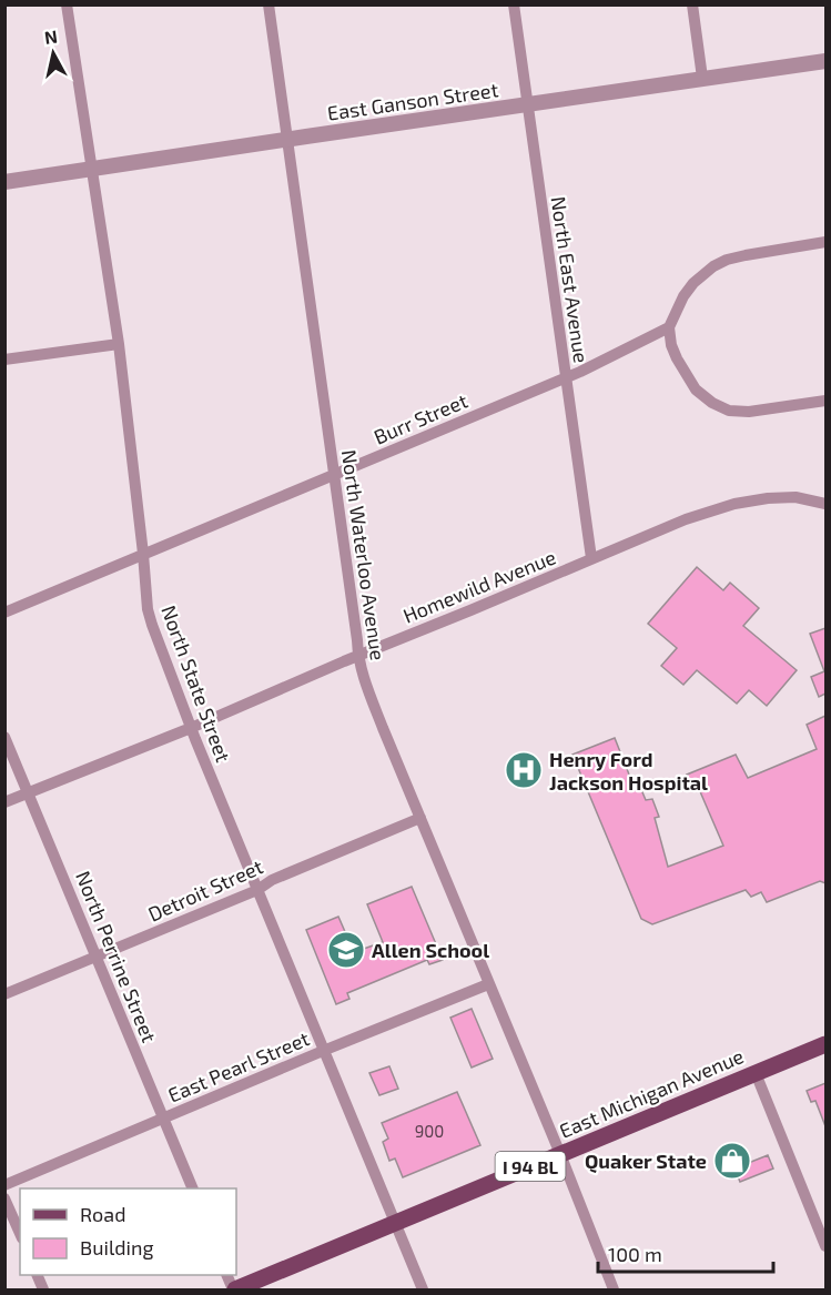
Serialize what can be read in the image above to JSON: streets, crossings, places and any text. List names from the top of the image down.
{
  "streets": {
    "main road": ["East Michigan Avenue", "I 94 BL"],
    "street": [
      "East Ganson Street",
      "North East Avenue",
      "Burr Street",
      "North Waterloo Avenue",
      "Homewild Avenue",
      "North State Street",
      "Detroit Street",
      "North Perrine Street",
      "East Pearl Street"
    ]
  },
  "crossings": [
    ["East Ganson Street", "North East Avenue"],
    ["East Ganson Street", "North Waterloo Avenue"],
    ["East Ganson Street", "North State Street"],
    ["North East Avenue", "Burr Street"],
    ["North East Avenue", "Homewild Avenue"],
    ["Burr Street", "North Waterloo Avenue"],
    ["Burr Street", "North State Street"],
    ["North Waterloo Avenue", "Homewild Avenue"],
    ["North Waterloo Avenue", "Detroit Street"],
    ["North Waterloo Avenue", "East Pearl Street"],
    ["North Waterloo Avenue", "East Michigan Avenue"],
    ["Homewild Avenue", "North State Street"],
    ["Homewild Avenue", "North Perrine Street"],
    ["North State Street", "Detroit Street"],
    ["North State Street", "East Pearl Street"],
    ["North State Street", "East Michigan Avenue"],
    ["Detroit Street", "North Perrine Street"],
    ["North Perrine Street", "East Pearl Street"]
  ],
  "places": {
    "hospital": ["Henry Ford Jackson Hospital"],
    "school or university": ["Allen School"],
    "shop": ["Quaker State"]
  },
  "house_numbers": ["900"],
  "legend": ["Road", "Building"],
  "scale_bar": "100 m",
  "north": "top"
}
